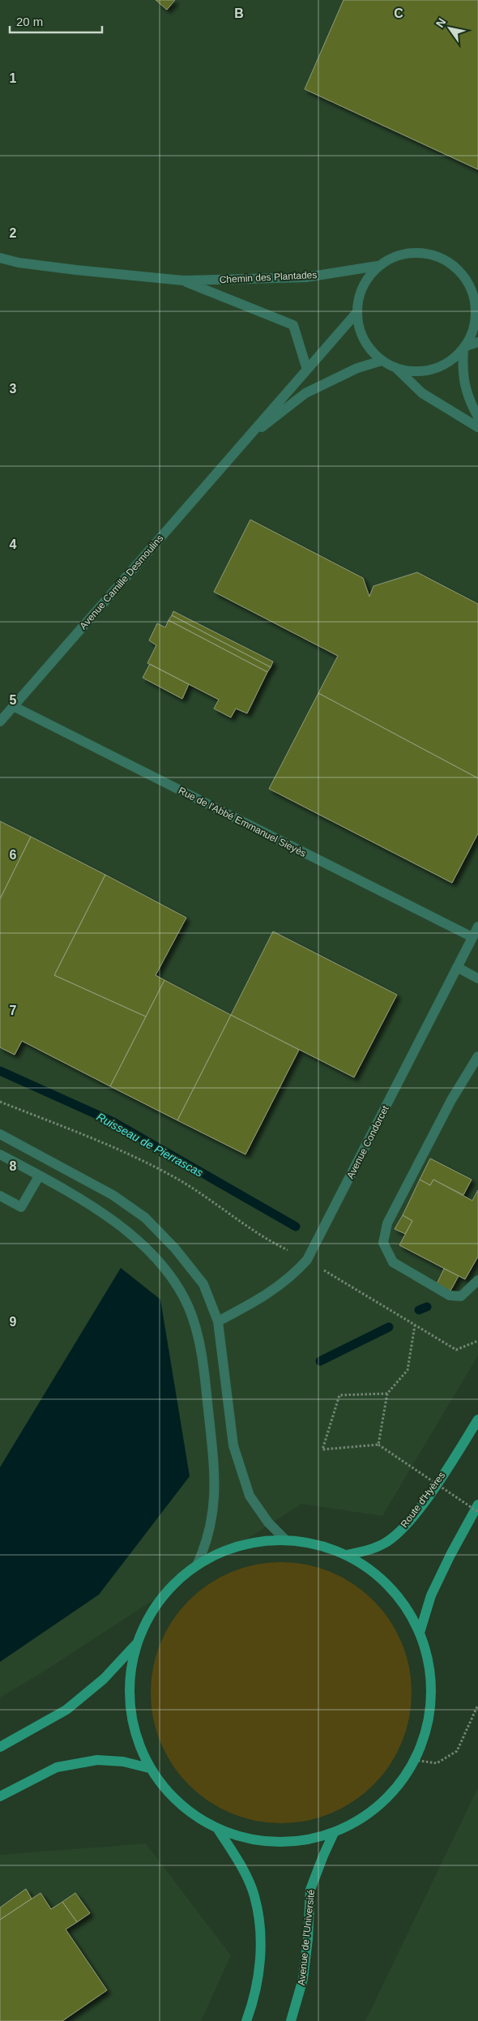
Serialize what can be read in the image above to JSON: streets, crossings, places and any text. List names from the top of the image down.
{
  "streets": {
    "main road": ["Route d'Hyères", "Avenue de l'Université"],
    "street": [
      "Chemin des Plantades",
      "Avenue Camille Desmoulins",
      "Rue de l'Abbé Emmanuel Sieyès",
      "Avenue Condorcet"
    ]
  },
  "crossings": [
    ["Chemin des Plantades", "Avenue Camille Desmoulins"],
    ["Avenue Camille Desmoulins", "Rue de l'Abbé Emmanuel Sieyès"],
    ["Rue de l'Abbé Emmanuel Sieyès", "Avenue Condorcet"]
  ],
  "water": ["Ruisseau de Pierrascas"],
  "scale_bar": "20 m",
  "north": "top left",
  "grid": {
    "columns": ["B", "C"],
    "rows": [
      "1",
      "2",
      "3",
      "4",
      "5",
      "6",
      "7",
      "8",
      "9"
    ]
  }
}
